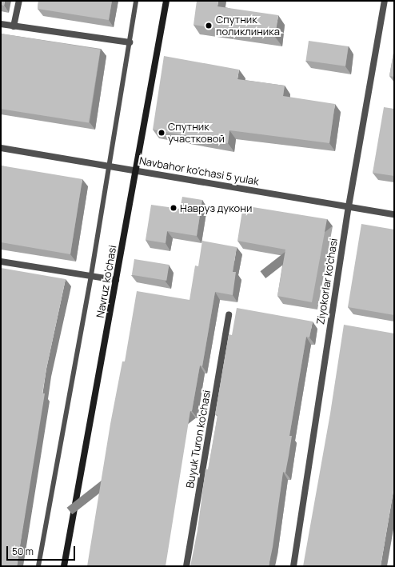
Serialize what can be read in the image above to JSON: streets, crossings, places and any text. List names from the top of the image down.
{
  "streets": {
    "street": [
      "Navbahor ko'chasi 5 yulak",
      "Navruz ko'chasi",
      "Ziyokorlar ko'chasi",
      "Buyuk Turon ko'chasi"
    ]
  },
  "crossings": [
    ["Navbahor ko'chasi 5 yulak", "Navruz ko'chasi"],
    ["Navbahor ko'chasi 5 yulak", "Ziyokorlar ko'chasi"]
  ],
  "places": ["Спутник поликлиника", "Спутник участковой", "Навруз дукони"],
  "scale_bar": "50 m"
}
